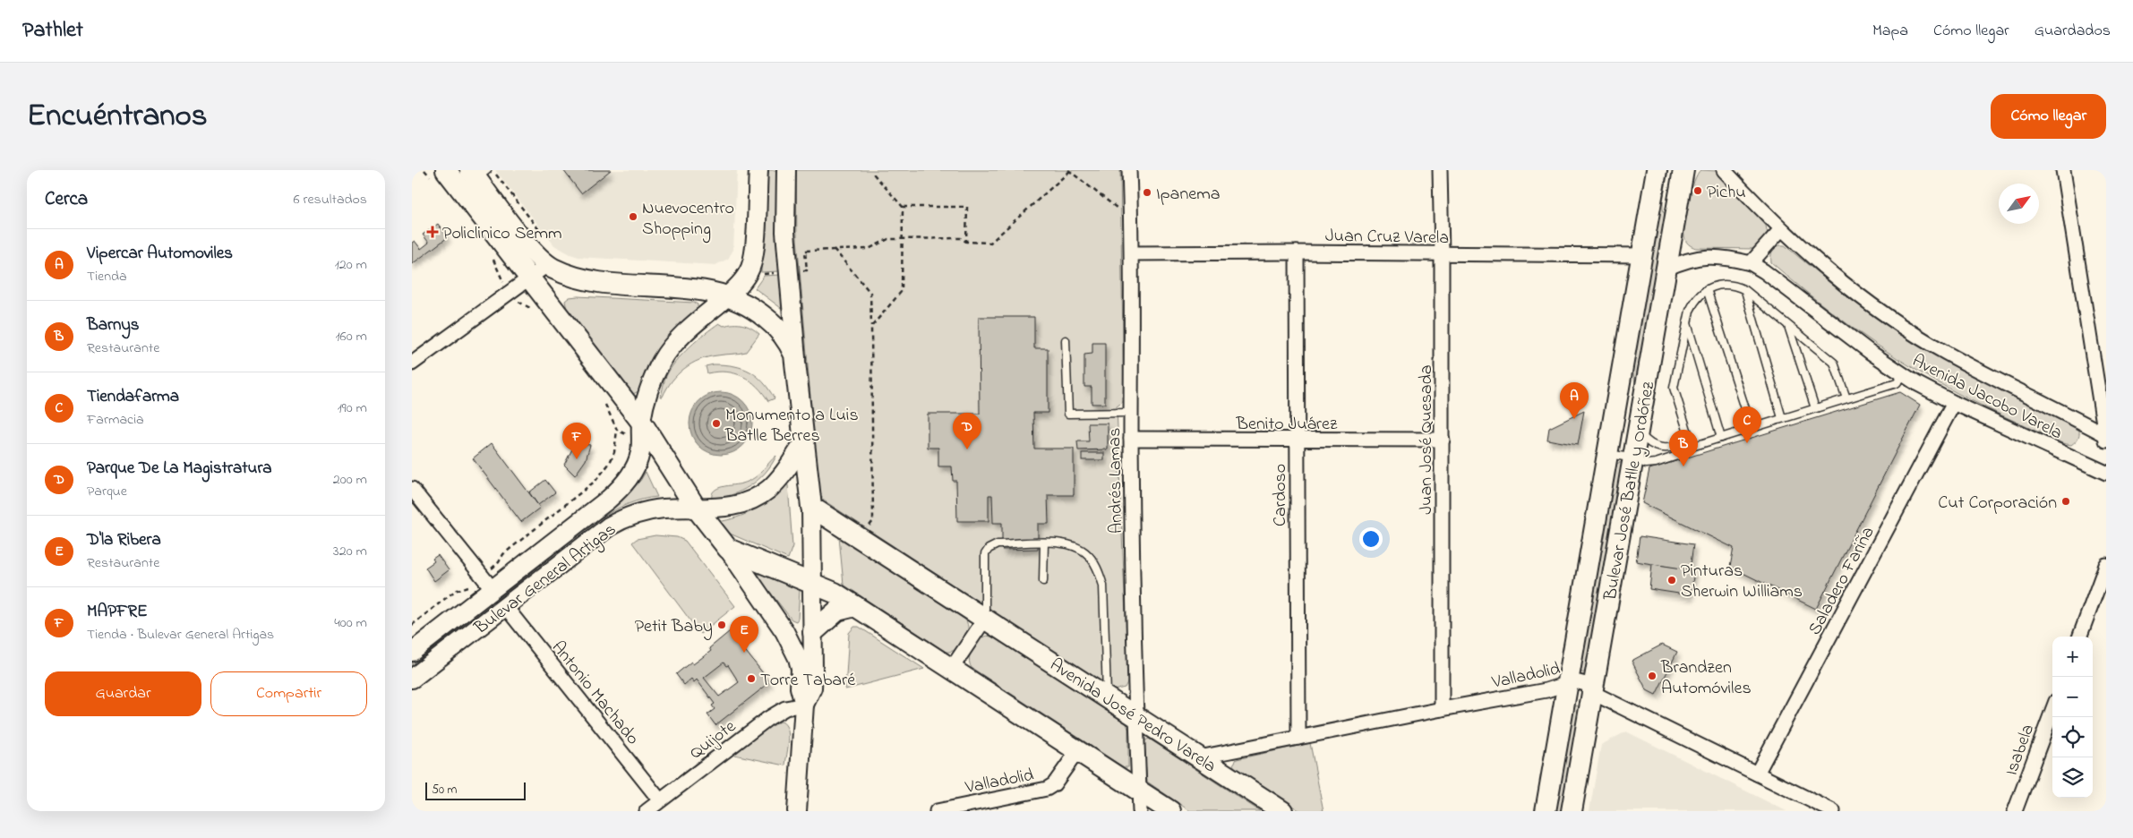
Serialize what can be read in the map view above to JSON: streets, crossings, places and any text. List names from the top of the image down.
{
  "streets": {
    "main road": ["Bulevar José Batlle y Ordóñez", "Bulevar General Artigas", "Avenida José Pedro Varela"],
    "street": [
      "Juan Cruz Varela",
      "Avenida Jacobo Varela",
      "Benito Juárez",
      "Juan José Quesada",
      "Andrés Lamas",
      "Cardoso",
      "Saladero Fariña",
      "Valladolid",
      "Antonio Machado",
      "Quijote",
      "Isabela"
    ]
  },
  "crossings": [
    ["Juan Cruz Varela", "Juan José Quesada"],
    ["Juan Cruz Varela", "Andrés Lamas"],
    ["Juan Cruz Varela", "Bulevar José Batlle y Ordóñez"],
    ["Juan Cruz Varela", "Cardoso"],
    ["Avenida Jacobo Varela", "Bulevar José Batlle y Ordóñez"],
    ["Avenida Jacobo Varela", "Saladero Fariña"],
    ["Benito Juárez", "Juan José Quesada"],
    ["Benito Juárez", "Andrés Lamas"],
    ["Benito Juárez", "Cardoso"],
    ["Juan José Quesada", "Valladolid"],
    ["Andrés Lamas", "Avenida José Pedro Varela"],
    ["Bulevar José Batlle y Ordóñez", "Valladolid"],
    ["Cardoso", "Valladolid"],
    ["Bulevar General Artigas", "Antonio Machado"],
    ["Saladero Fariña", "Valladolid"],
    ["Valladolid", "Avenida José Pedro Varela"],
    ["Antonio Machado", "Quijote"]
  ],
  "places": {
    "other": [
      "Pichu",
      "Ipanema",
      "Nuevocentro Shopping",
      "Monumento a Luis Batlle Berres",
      "Cut Corporación",
      "Pinturas Sherwin Williams",
      "Petit Baby",
      "Brandzen Automóviles",
      "Torre Tabaré"
    ],
    "health": ["Policlinico Semm"]
  },
  "scale_bar": "50 m",
  "north": "top right",
  "page": {
    "header": "Pathlet",
    "nav": ["Mapa", "Cómo llegar", "Guardados"],
    "title": "Encuéntranos",
    "buttons": [
      "Cómo llegar",
      ["Guardar", "Compartir"]
    ],
    "heading": ["Cerca", "6 resultados"],
    "list": [
      {
        "mark": "A",
        "name": "Vipercar Automoviles",
        "note": "Tienda",
        "value": "120 m"
      },
      {
        "mark": "B",
        "name": "Barnys",
        "note": "Restaurante",
        "value": "160 m"
      },
      {
        "mark": "C",
        "name": "Tiendafarma",
        "note": "Farmacia",
        "value": "190 m"
      },
      {
        "mark": "D",
        "name": "Parque De La Magistratura",
        "note": "Parque",
        "value": "200 m"
      },
      {
        "mark": "E",
        "name": "D'la Ribera",
        "note": "Restaurante",
        "value": "320 m"
      },
      {
        "mark": "F",
        "name": "MAPFRE",
        "note": "Tienda · Bulevar General Artigas",
        "value": "400 m"
      }
    ],
    "pins": [
      "A",
      "C",
      "D",
      "F",
      "B",
      "E"
    ],
    "map_buttons": ["+", "−"],
    "scale": "50 m"
  }
}
